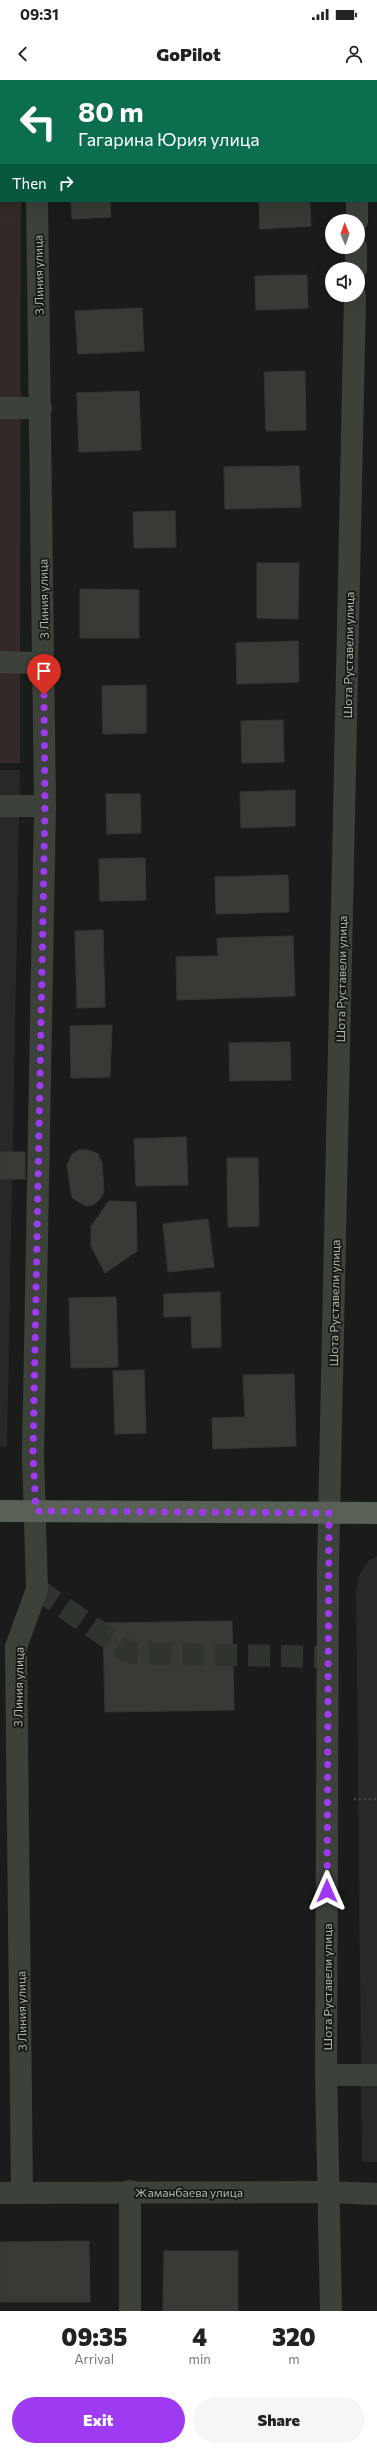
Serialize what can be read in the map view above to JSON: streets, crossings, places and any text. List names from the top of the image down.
{
  "streets": {
    "street": ["3 Линия улица", "Шота Руставели улица", "Жаманбаева улица"]
  },
  "crossings": [
    ["3 Линия улица", "Жаманбаева улица"],
    ["Шота Руставели улица", "Жаманбаева улица"]
  ],
  "north": "top",
  "page": {
    "status": "09:31",
    "header": "GoPilot",
    "turn": ["80 m", "Гагарина Юрия улица"],
    "then": "Then",
    "eta": [
      "09:35",
      "Arrival",
      "4",
      "min",
      "320",
      "m"
    ],
    "buttons": ["Exit", "Share"]
  }
}
